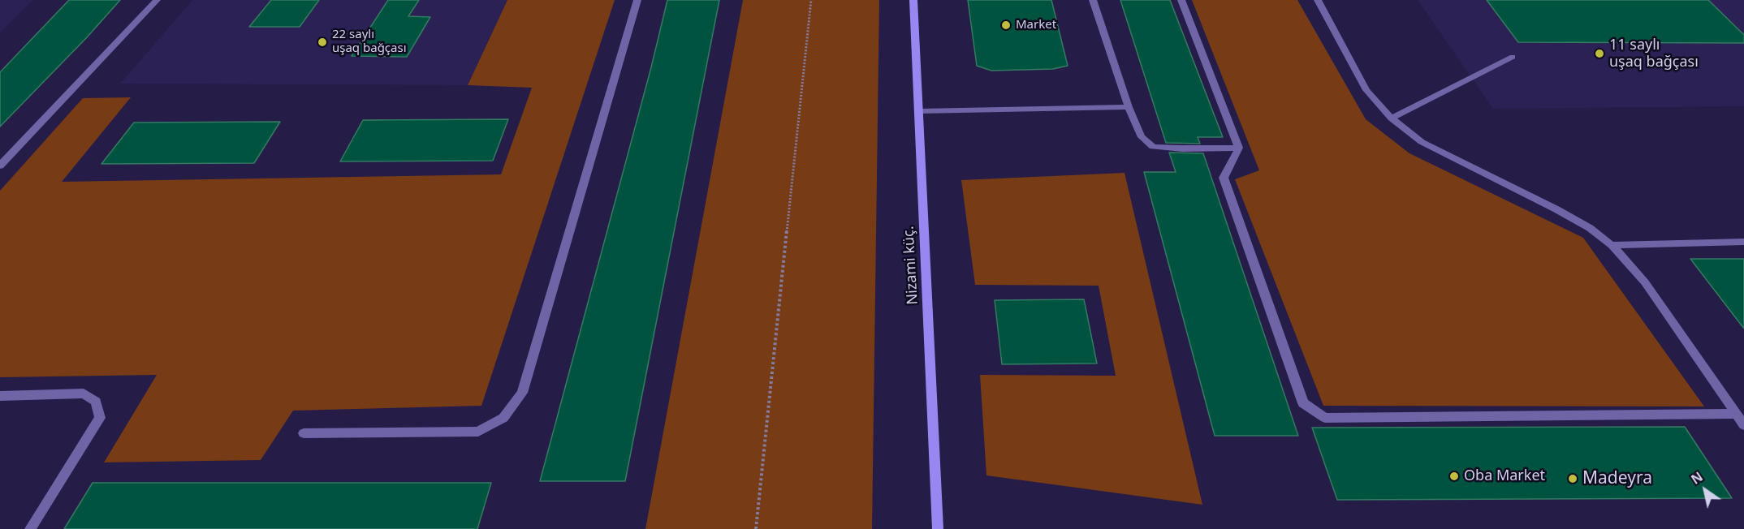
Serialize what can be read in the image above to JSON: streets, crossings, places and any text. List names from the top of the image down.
{
  "streets": {
    "street": ["Nizami küç."]
  },
  "places": [
    "Market",
    "22 saylı uşaq bağçası",
    "11 saylı uşaq bağçası",
    "Oba Market",
    "Madeyra"
  ],
  "north": "top left"
}
